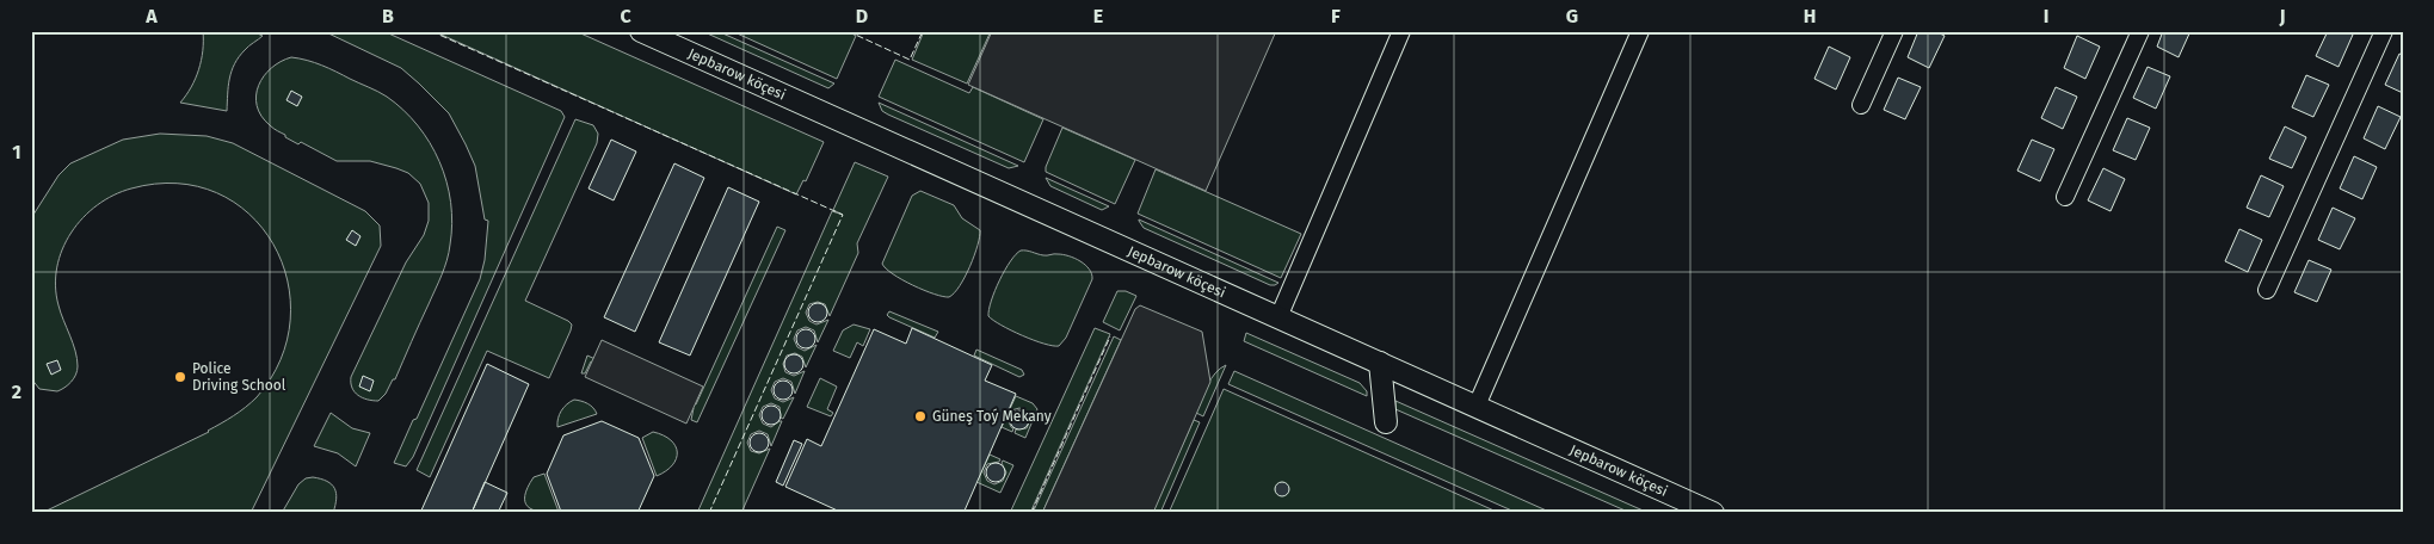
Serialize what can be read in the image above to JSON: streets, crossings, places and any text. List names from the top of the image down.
{
  "streets": {
    "street": ["Jepbarow köçesi"]
  },
  "places": ["Police Driving School", "Güneş Toý Mekany"],
  "grid": {
    "columns": [
      "A",
      "B",
      "C",
      "D",
      "E",
      "F",
      "G",
      "H",
      "I",
      "J"
    ],
    "rows": ["1", "2"]
  }
}
